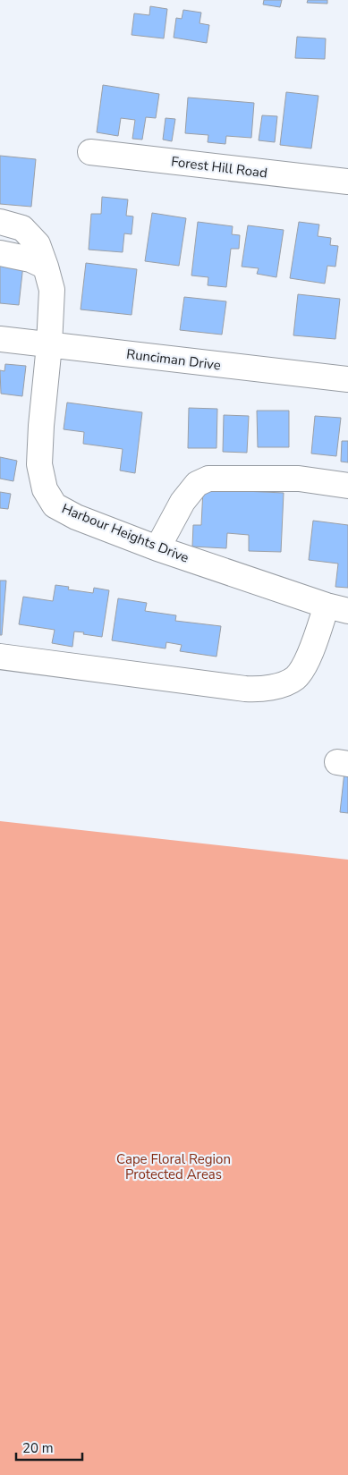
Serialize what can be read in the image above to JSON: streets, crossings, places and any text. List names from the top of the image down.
{
  "streets": {
    "street": ["Forest Hill Road", "Runciman Drive", "Harbour Heights Drive"]
  },
  "crossings": [
    ["Runciman Drive", "Harbour Heights Drive"]
  ],
  "parks": ["Cape Floral Region Protected Areas"],
  "scale_bar": "20 m"
}
